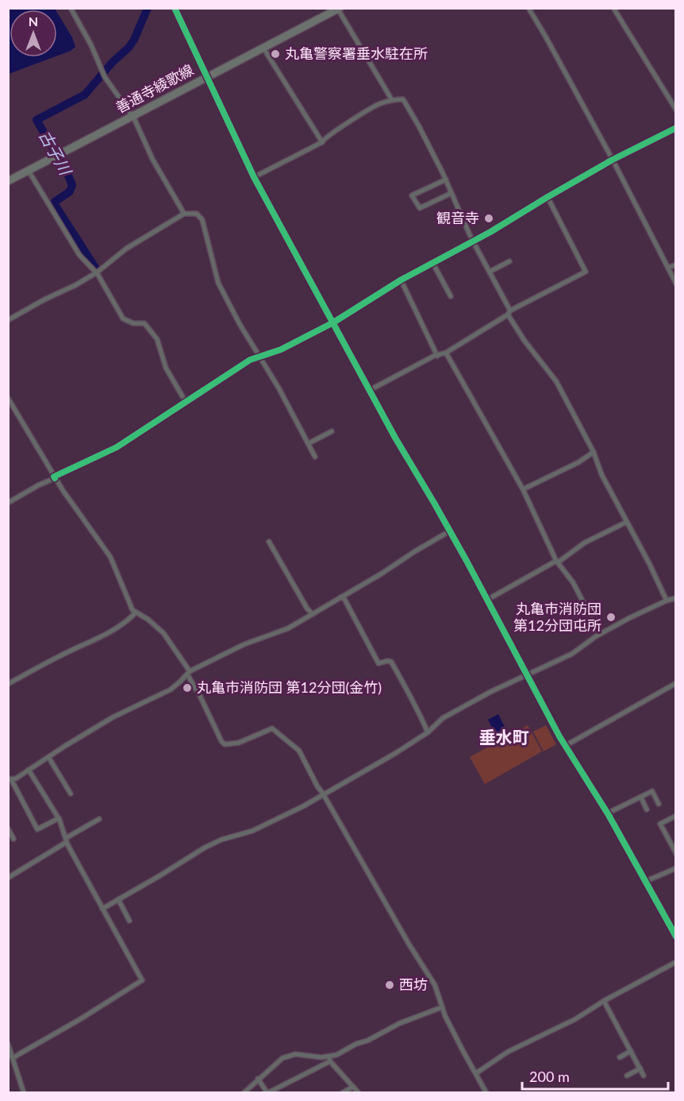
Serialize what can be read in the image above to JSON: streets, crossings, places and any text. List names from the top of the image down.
{
  "streets": {
    "main road": ["善通寺綾歌線"]
  },
  "districts": ["垂水町"],
  "water": ["古子川"],
  "places": [
    "丸亀警察署垂水駐在所",
    "観音寺",
    "丸亀市消防団 第12分団屯所",
    "丸亀市消防団 第12分団(金竹)",
    "西坊"
  ],
  "scale_bar": "200 m",
  "north": "top"
}
